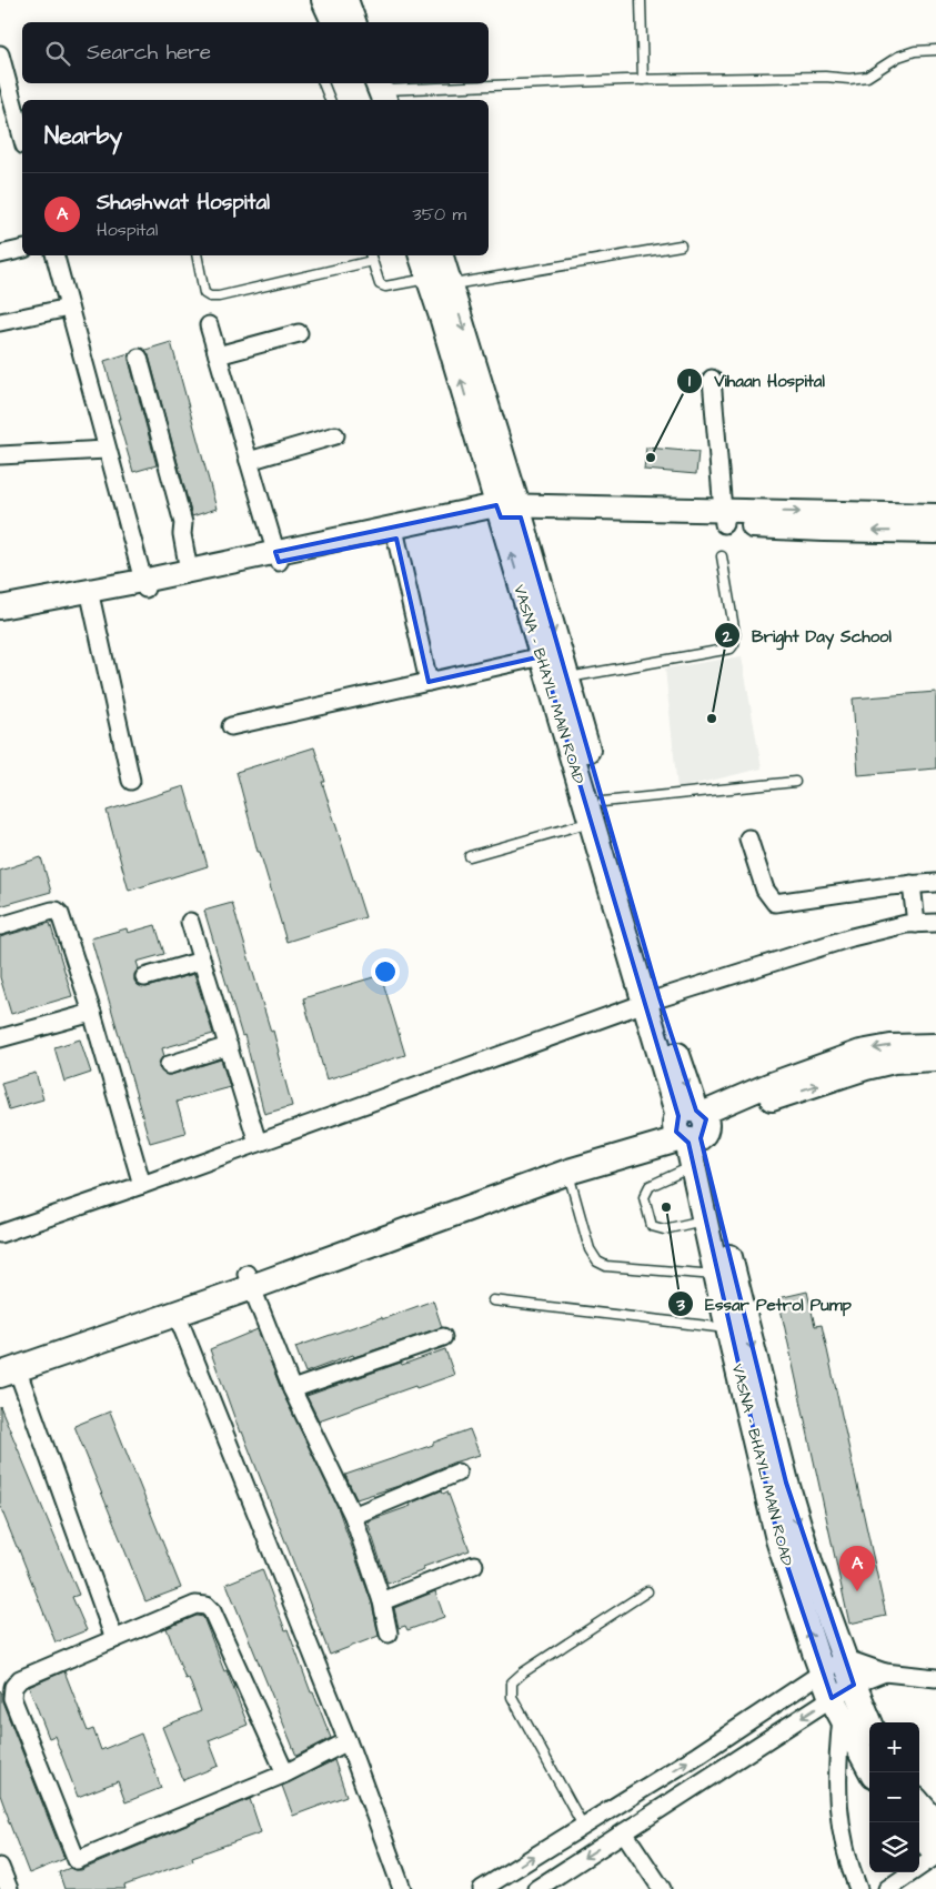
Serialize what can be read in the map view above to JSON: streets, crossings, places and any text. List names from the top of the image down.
{
  "streets": {
    "main road": ["VASNA - BHAYLI MAIN ROAD"]
  },
  "places": ["Vihaan Hospital", "Bright Day School", "Essar Petrol Pump"],
  "page": {
    "search": "Search here",
    "heading": "Nearby",
    "list": [
      {
        "mark": "A",
        "name": "Shashwat Hospital",
        "note": "Hospital",
        "value": "350 m"
      }
    ],
    "pins": "A",
    "map_buttons": ["+", "−"]
  }
}
